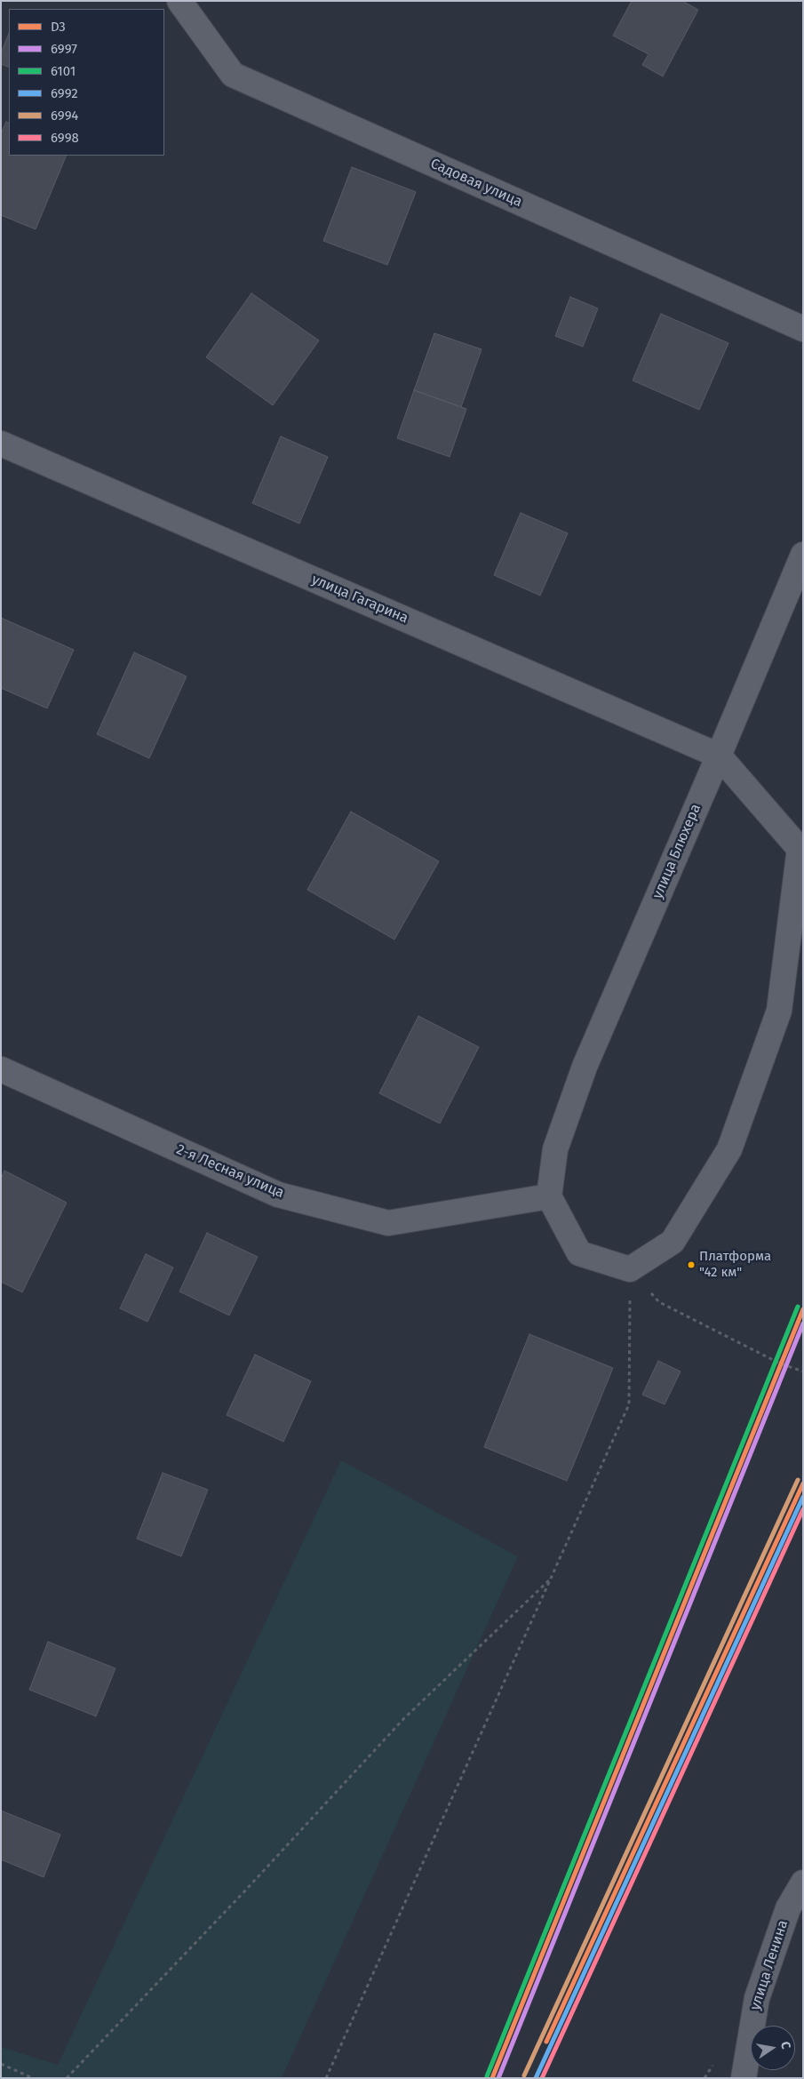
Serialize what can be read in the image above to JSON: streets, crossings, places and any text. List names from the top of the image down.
{
  "streets": {
    "street": [
      "Садовая улица",
      "улица Гагарина",
      "улица Блюхера",
      "2-я Лесная улица",
      "улица Ленина"
    ]
  },
  "crossings": [
    ["улица Гагарина", "улица Блюхера"],
    ["улица Блюхера", "2-я Лесная улица"]
  ],
  "places": ["Платформа \"42 км\""],
  "lines": [
    "transit line 6101",
    "transit line D3",
    "transit line 6997",
    "transit line 6994",
    "transit line 6992",
    "transit line 6998"
  ],
  "legend": [
    "D3",
    "6997",
    "6101",
    "6992",
    "6994",
    "6998"
  ],
  "north": "right"
}
